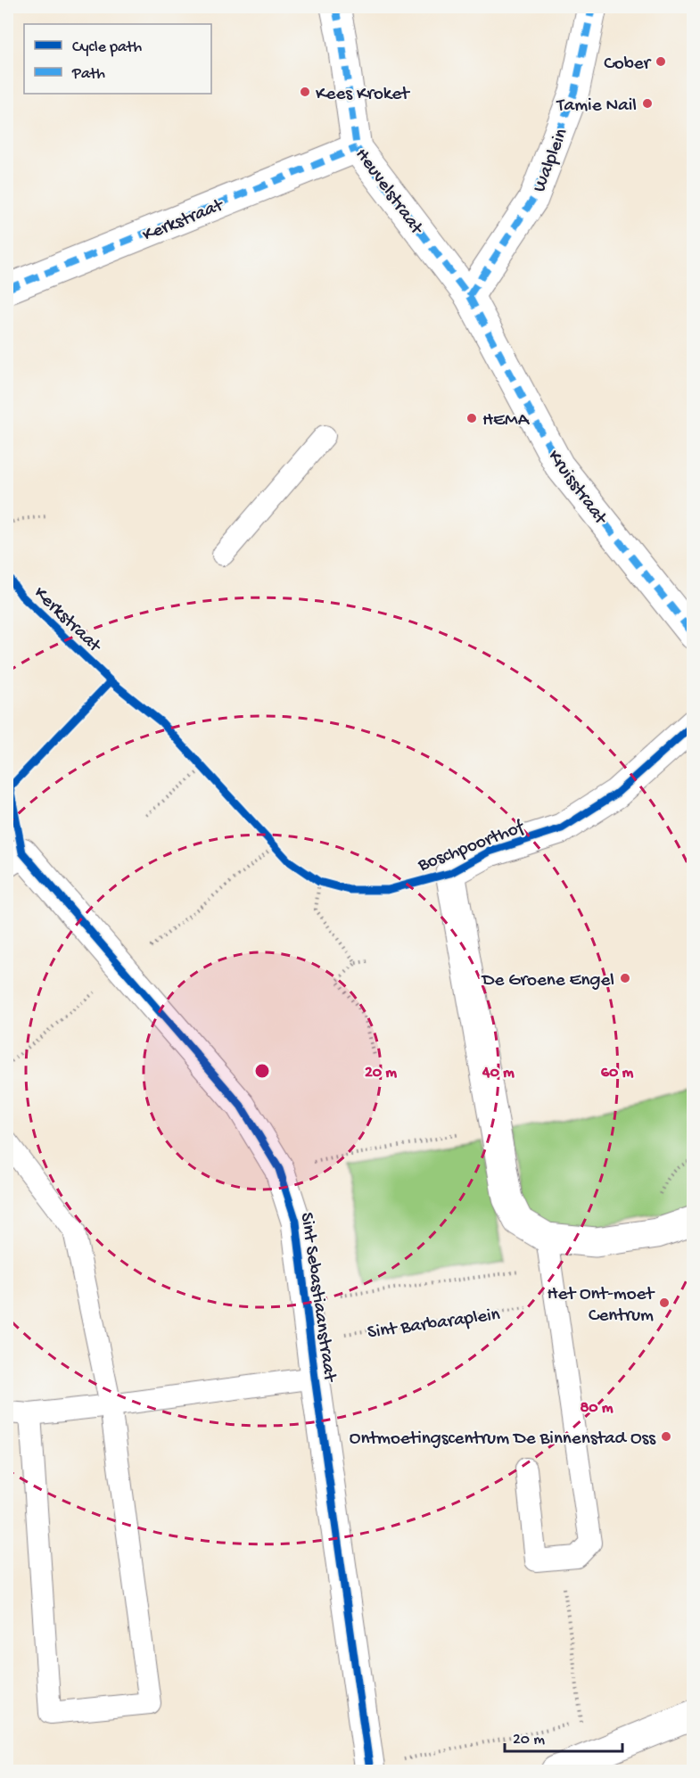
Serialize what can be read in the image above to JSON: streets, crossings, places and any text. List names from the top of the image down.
{
  "streets": {
    "street": [
      "Walplein",
      "Heuvelstraat",
      "Kerkstraat",
      "Kruisstraat",
      "Boschpoorthof",
      "Sint Sebastiaanstraat"
    ],
    "path": ["Sint Barbaraplein"]
  },
  "crossings": [
    ["Walplein", "Heuvelstraat"],
    ["Walplein", "Kruisstraat"],
    ["Heuvelstraat", "Kerkstraat"],
    ["Heuvelstraat", "Kruisstraat"],
    ["Sint Sebastiaanstraat", "Sint Barbaraplein"]
  ],
  "places": [
    "Cober",
    "Kees Kroket",
    "Tamie Nail",
    "HEMA",
    "De Groene Engel",
    "Het Ont-moet Centrum",
    "Ontmoetingscentrum De Binnenstad Oss"
  ],
  "legend": ["Cycle path", "Path"],
  "scale_bar": "20 m",
  "rings": [
    "20 m",
    "40 m",
    "60 m",
    "80 m"
  ]
}
